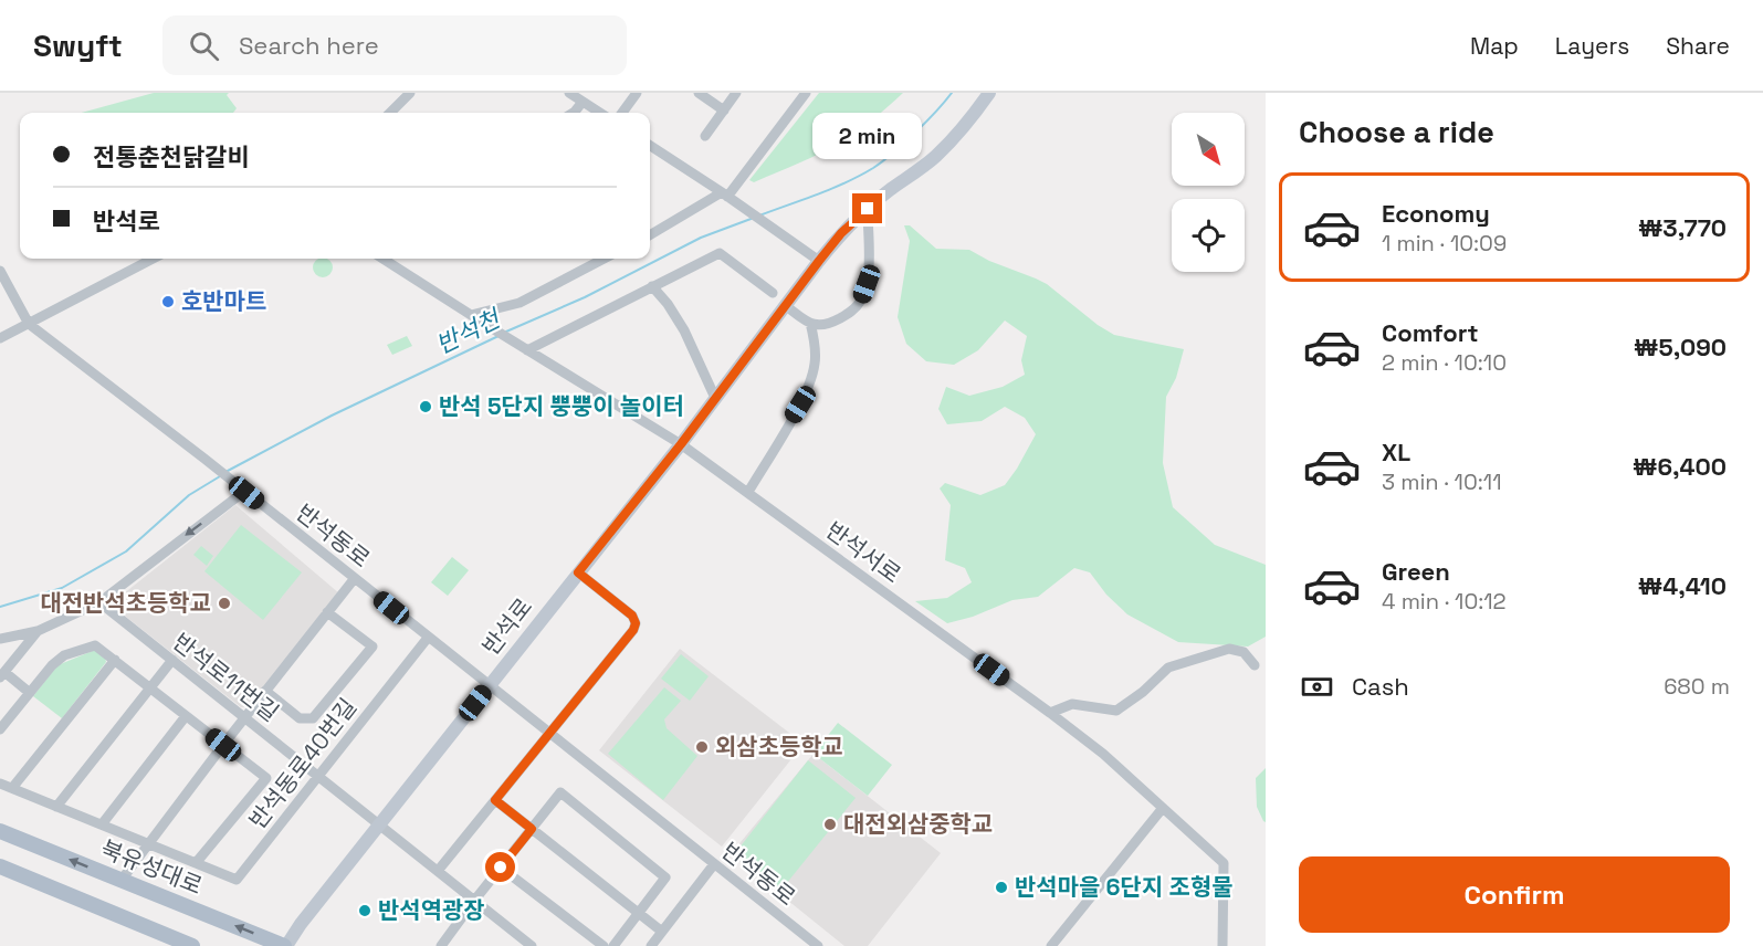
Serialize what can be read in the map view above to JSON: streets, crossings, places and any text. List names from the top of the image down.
{
  "streets": {
    "main road": ["북유성대로"],
    "street": [
      "반석동로",
      "반석서로",
      "반석로",
      "반석로11번길",
      "반석동로40번길"
    ]
  },
  "crossings": [
    ["반석동로", "반석로"],
    ["반석동로", "반석동로40번길"],
    ["반석서로", "반석로"],
    ["반석로", "반석로11번길"],
    ["반석로", "북유성대로"],
    ["반석로11번길", "반석동로40번길"]
  ],
  "water": ["반석천"],
  "places": [
    "호반마트",
    "반석 5단지 뿡뿡이 놀이터",
    "대전반석초등학교",
    "외삼초등학교",
    "대전외삼중학교",
    "반석마을 6단지 조형물",
    "반석역광장"
  ],
  "north": "bottom right",
  "page": {
    "header": "Swyft",
    "search": "Search here",
    "nav": ["Map", "Layers", "Share"],
    "heading": "Choose a ride",
    "bubble": "2 min",
    "banner": ["전통춘천닭갈비", "반석로"],
    "list": [
      {
        "name": "Economy",
        "note": "1 min · 10:09",
        "value": "₩3,770"
      },
      {
        "name": "Comfort",
        "note": "2 min · 10:10",
        "value": "₩5,090"
      },
      {
        "name": "XL",
        "note": "3 min · 10:11",
        "value": "₩6,400"
      },
      {
        "name": "Green",
        "note": "4 min · 10:12",
        "value": "₩4,410"
      }
    ],
    "pay": ["Cash", "680 m"],
    "buttons": "Confirm"
  }
}
